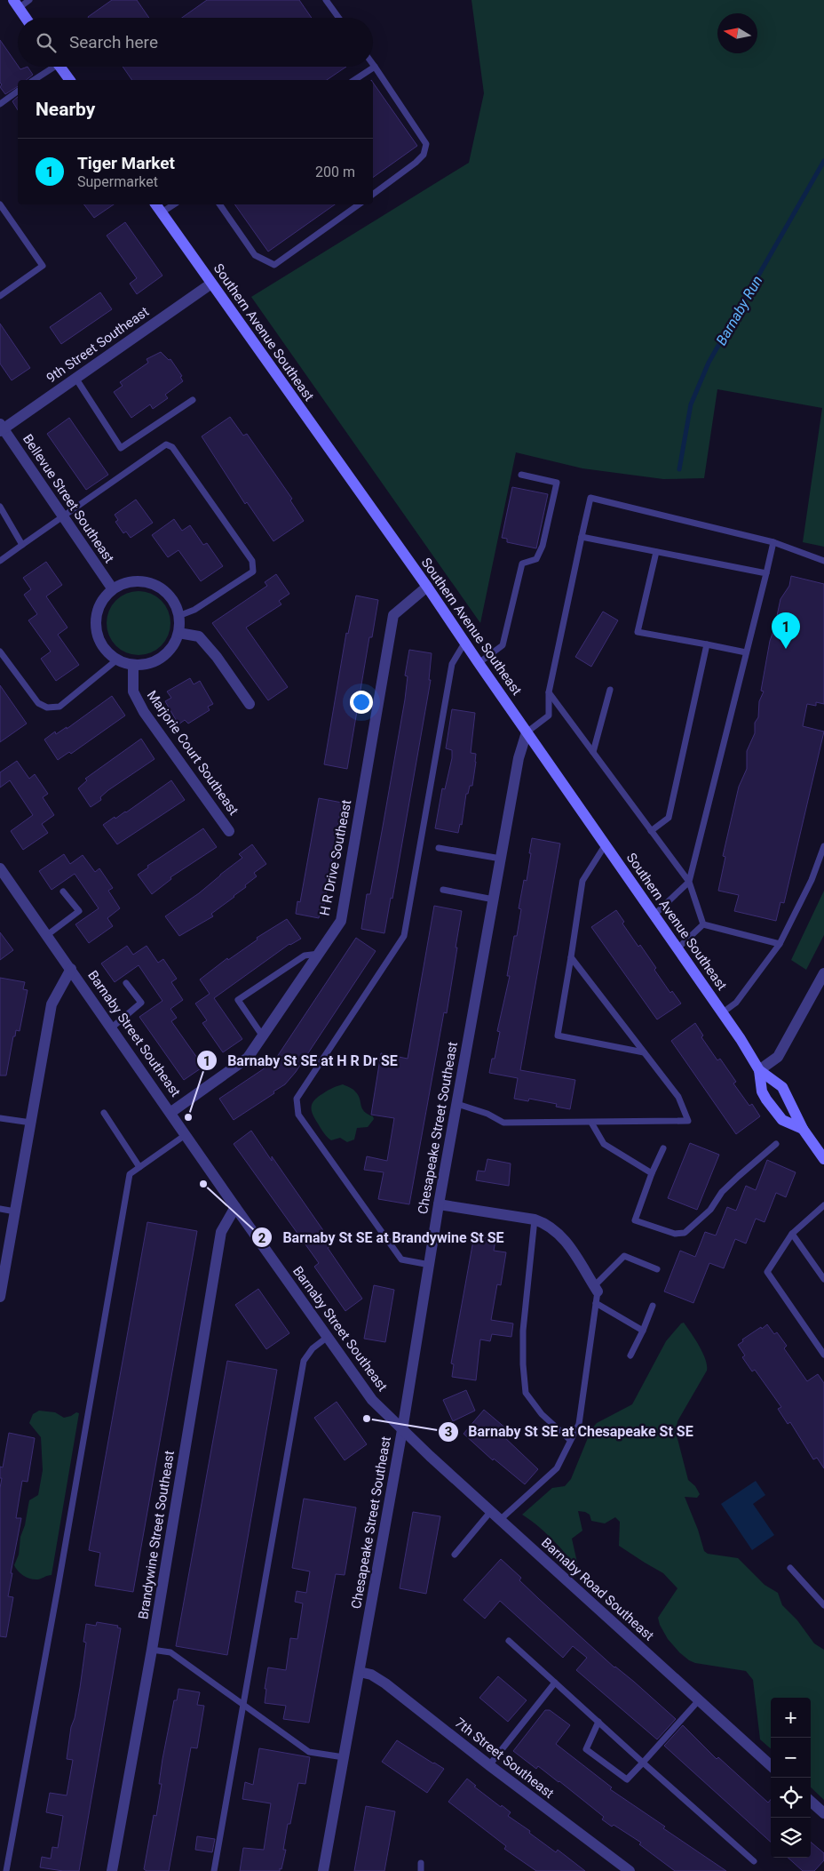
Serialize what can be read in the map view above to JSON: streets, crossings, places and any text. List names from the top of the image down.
{
  "streets": {
    "main road": ["Southern Avenue Southeast"],
    "street": [
      "9th Street Southeast",
      "Bellevue Street Southeast",
      "Marjorie Court Southeast",
      "H R Drive Southeast",
      "Barnaby Street Southeast",
      "Chesapeake Street Southeast",
      "Brandywine Street Southeast",
      "Barnaby Road Southeast",
      "7th Street Southeast"
    ]
  },
  "crossings": [
    ["Southern Avenue Southeast", "9th Street Southeast"],
    ["Southern Avenue Southeast", "H R Drive Southeast"],
    ["Southern Avenue Southeast", "Chesapeake Street Southeast"],
    ["9th Street Southeast", "Bellevue Street Southeast"],
    ["Bellevue Street Southeast", "Marjorie Court Southeast"],
    ["H R Drive Southeast", "Barnaby Street Southeast"],
    ["Barnaby Street Southeast", "Chesapeake Street Southeast"],
    ["Barnaby Street Southeast", "Brandywine Street Southeast"],
    ["Barnaby Street Southeast", "Barnaby Road Southeast"],
    ["Chesapeake Street Southeast", "Barnaby Road Southeast"],
    ["Chesapeake Street Southeast", "7th Street Southeast"]
  ],
  "water": ["Barnaby Run"],
  "places": ["Barnaby St SE at H R Dr SE", "Barnaby St SE at Brandywine St SE", "Barnaby St SE at Chesapeake St SE"],
  "north": "left",
  "page": {
    "search": "Search here",
    "heading": "Nearby",
    "list": [
      {
        "mark": "1",
        "name": "Tiger Market",
        "note": "Supermarket",
        "value": "200 m"
      }
    ],
    "pins": "1",
    "map_buttons": ["+", "−"]
  }
}
